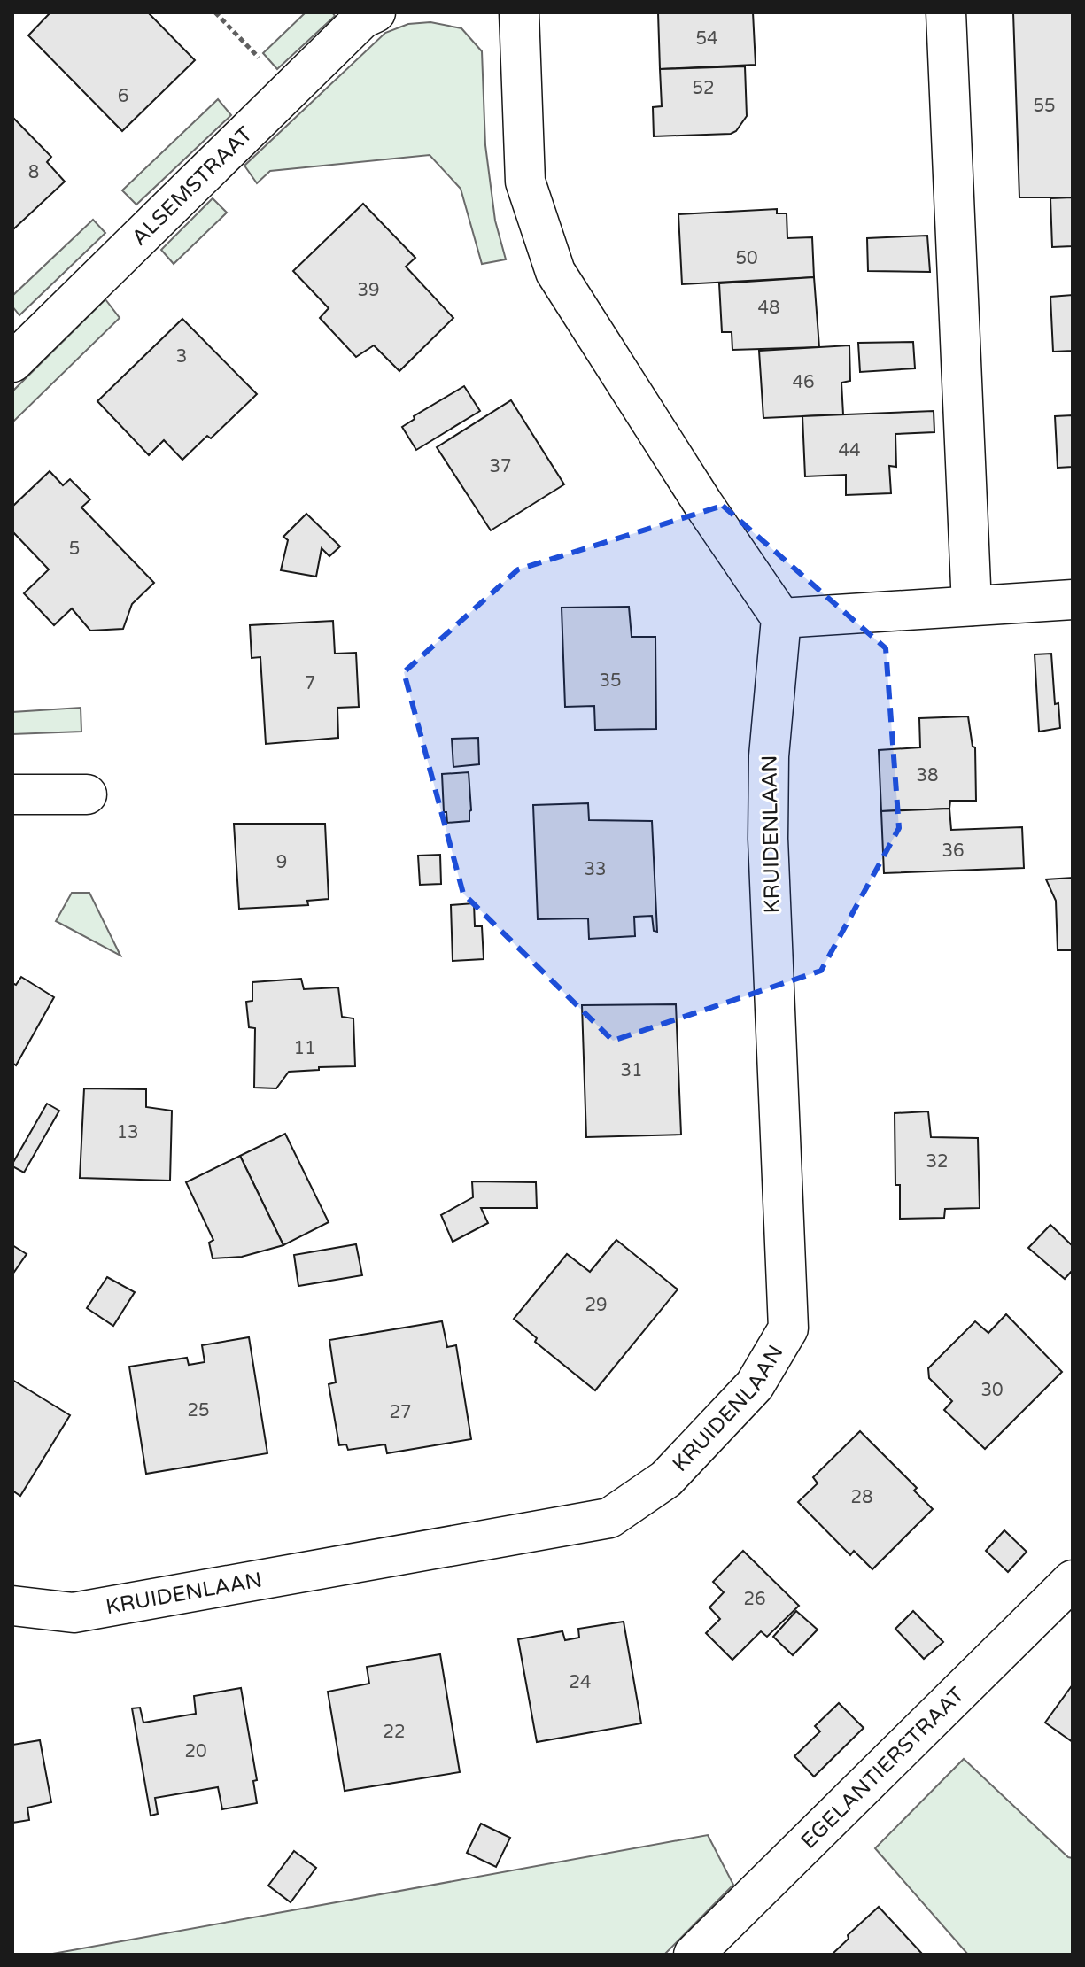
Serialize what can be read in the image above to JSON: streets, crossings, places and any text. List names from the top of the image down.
{
  "streets": {
    "street": ["ALSEMSTRAAT", "KRUIDENLAAN", "EGELANTIERSTRAAT"]
  },
  "house_numbers": [
    "54",
    "52",
    "6",
    "55",
    "8",
    "50",
    "39",
    "48",
    "3",
    "46",
    "44",
    "37",
    "5",
    "35",
    "7",
    "38",
    "36",
    "9",
    "33",
    "11",
    "31",
    "13",
    "32",
    "29",
    "30",
    "25",
    "27",
    "28",
    "26",
    "24",
    "22",
    "20"
  ]
}
